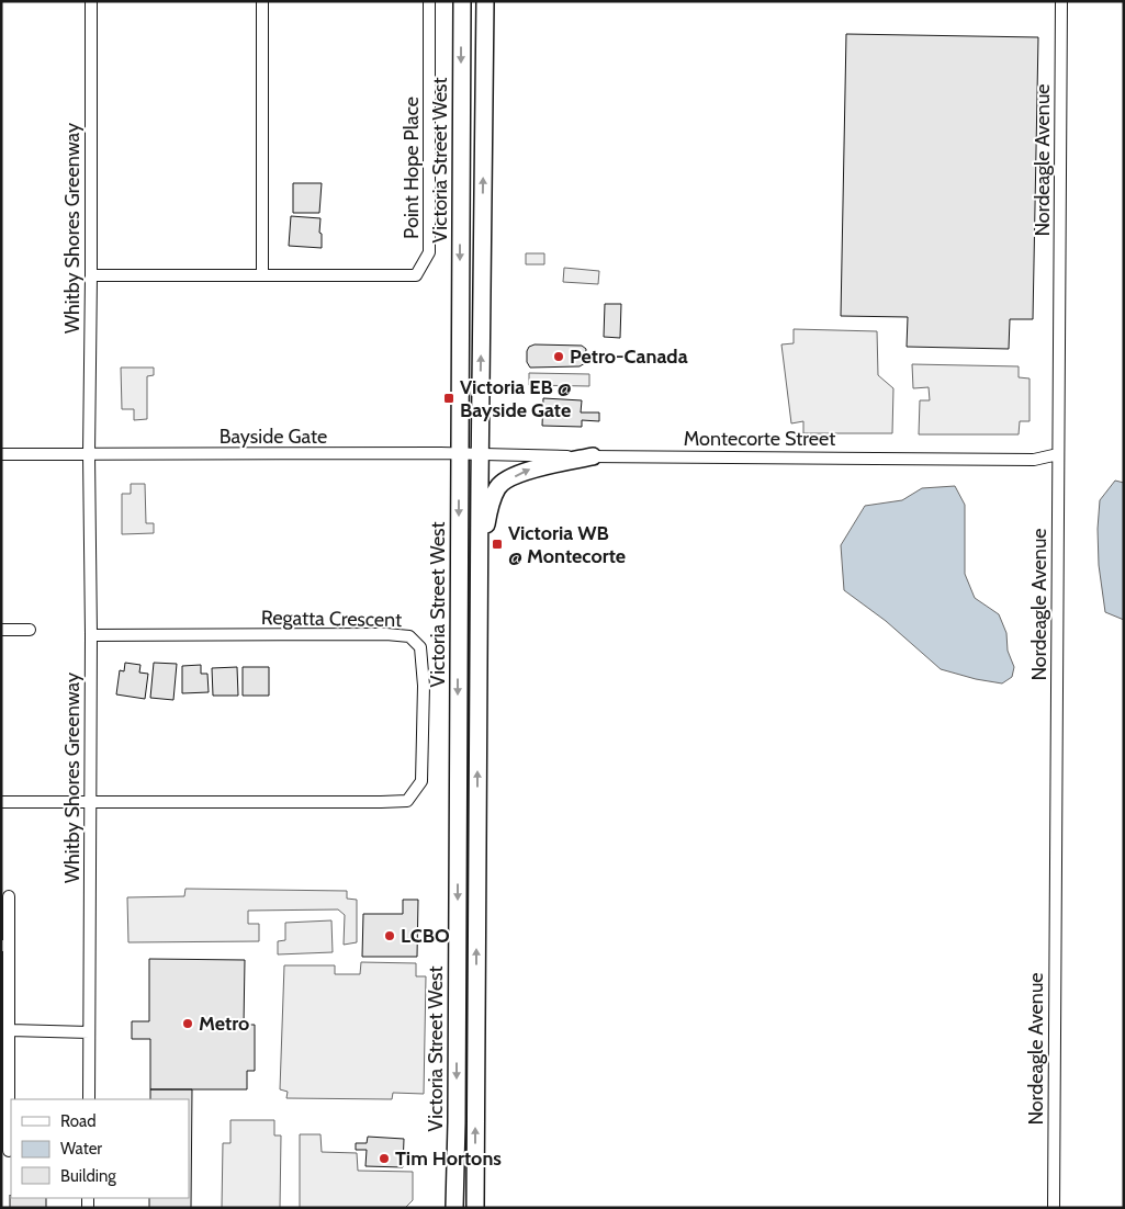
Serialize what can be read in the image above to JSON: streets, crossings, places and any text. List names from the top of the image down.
{
  "streets": {
    "main road": ["Victoria Street West"],
    "street": [
      "Nordeagle Avenue",
      "Point Hope Place",
      "Whitby Shores Greenway",
      "Bayside Gate",
      "Montecorte Street",
      "Regatta Crescent"
    ]
  },
  "crossings": [
    ["Victoria Street West", "Bayside Gate"],
    ["Victoria Street West", "Montecorte Street"],
    ["Nordeagle Avenue", "Montecorte Street"],
    ["Point Hope Place", "Whitby Shores Greenway"],
    ["Whitby Shores Greenway", "Bayside Gate"],
    ["Whitby Shores Greenway", "Regatta Crescent"],
    ["Bayside Gate", "Montecorte Street"]
  ],
  "places": {
    "other": [
      "Petro-Canada",
      "LCBO",
      "Metro",
      "Tim Hortons"
    ],
    "transit": ["Victoria EB @ Bayside Gate", "Victoria WB @ Montecorte"]
  },
  "legend": ["Road", "Water", "Building"]
}
